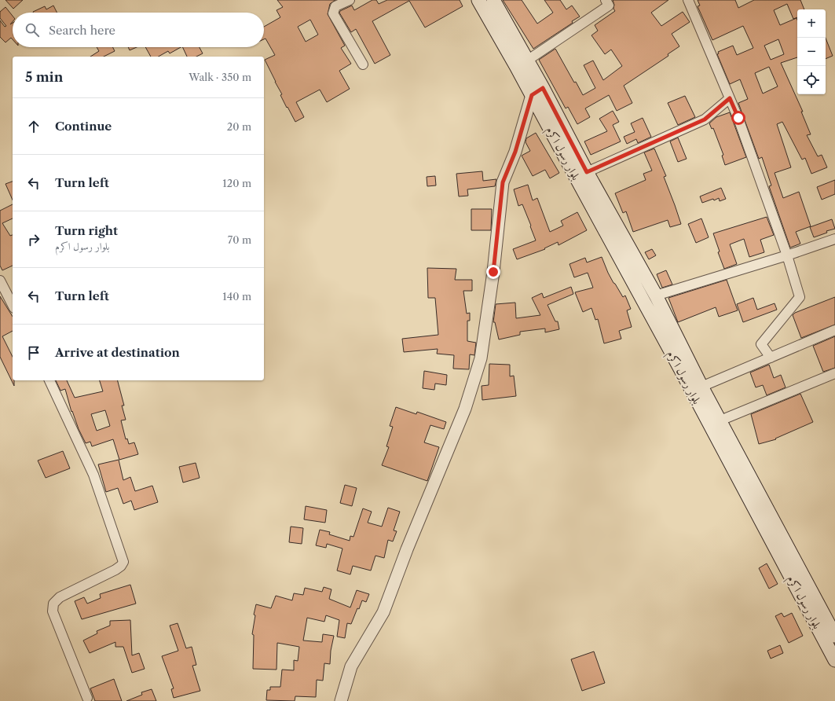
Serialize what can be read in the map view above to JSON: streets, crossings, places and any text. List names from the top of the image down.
{
  "streets": {
    "main road": ["بلوار رسول اکرم"]
  },
  "page": {
    "map_buttons": ["+", "−"],
    "search": "Search here",
    "heading": ["5 min", "Walk · 350 m"],
    "list": [
      ["Continue", "20 m"],
      ["Turn left", "120 m"],
      ["Turn right", "بلوار رسول اکرم", "70 m"],
      ["Turn left", "140 m"],
      "Arrive at destination"
    ]
  }
}
